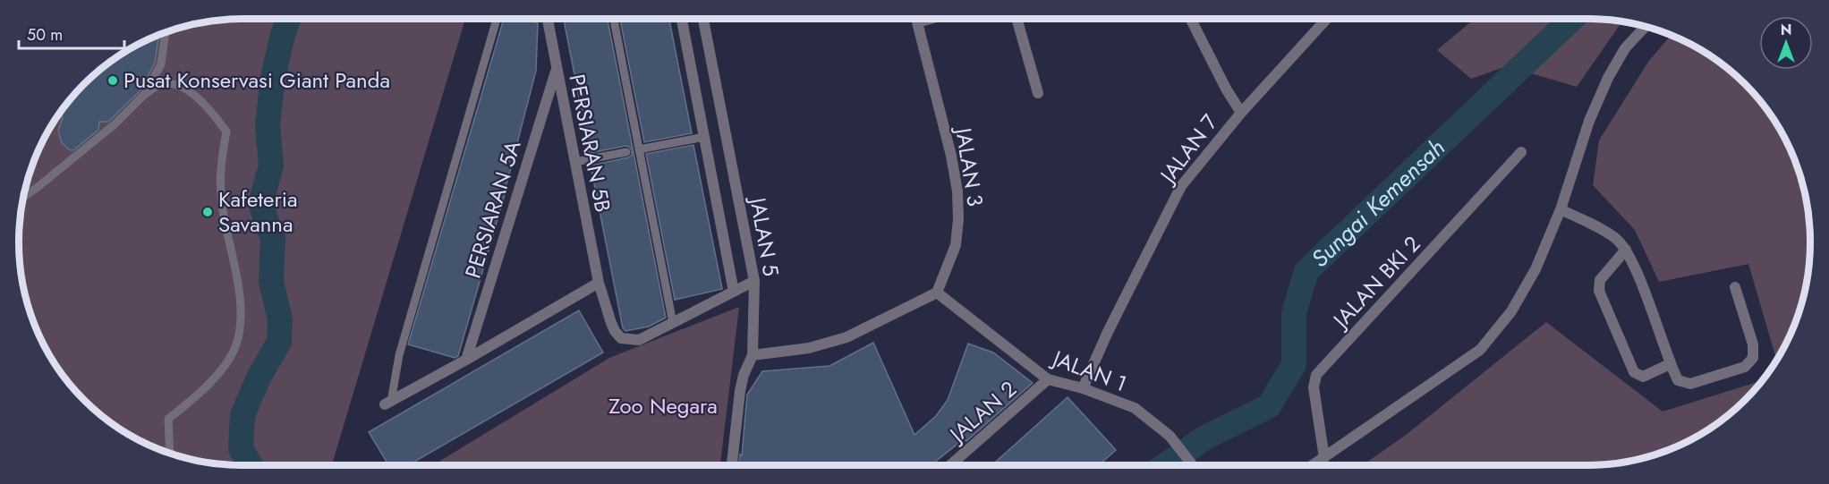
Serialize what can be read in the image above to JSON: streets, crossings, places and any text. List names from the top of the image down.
{
  "streets": {
    "street": [
      "PERSIARAN 5B",
      "JALAN 7",
      "JALAN 3",
      "PERSIARAN 5A",
      "JALAN 5",
      "JALAN BKI 2",
      "JALAN 1",
      "JALAN 2"
    ]
  },
  "crossings": [
    ["PERSIARAN 5B", "PERSIARAN 5A"],
    ["JALAN 7", "JALAN 1"],
    ["JALAN 3", "JALAN 1"],
    ["JALAN 1", "JALAN 2"]
  ],
  "water": ["Sungai Kemensah"],
  "parks": ["Zoo Negara"],
  "places": ["Pusat Konservasi Giant Panda", "Kafeteria Savanna"],
  "scale_bar": "50 m",
  "north": "top"
}
